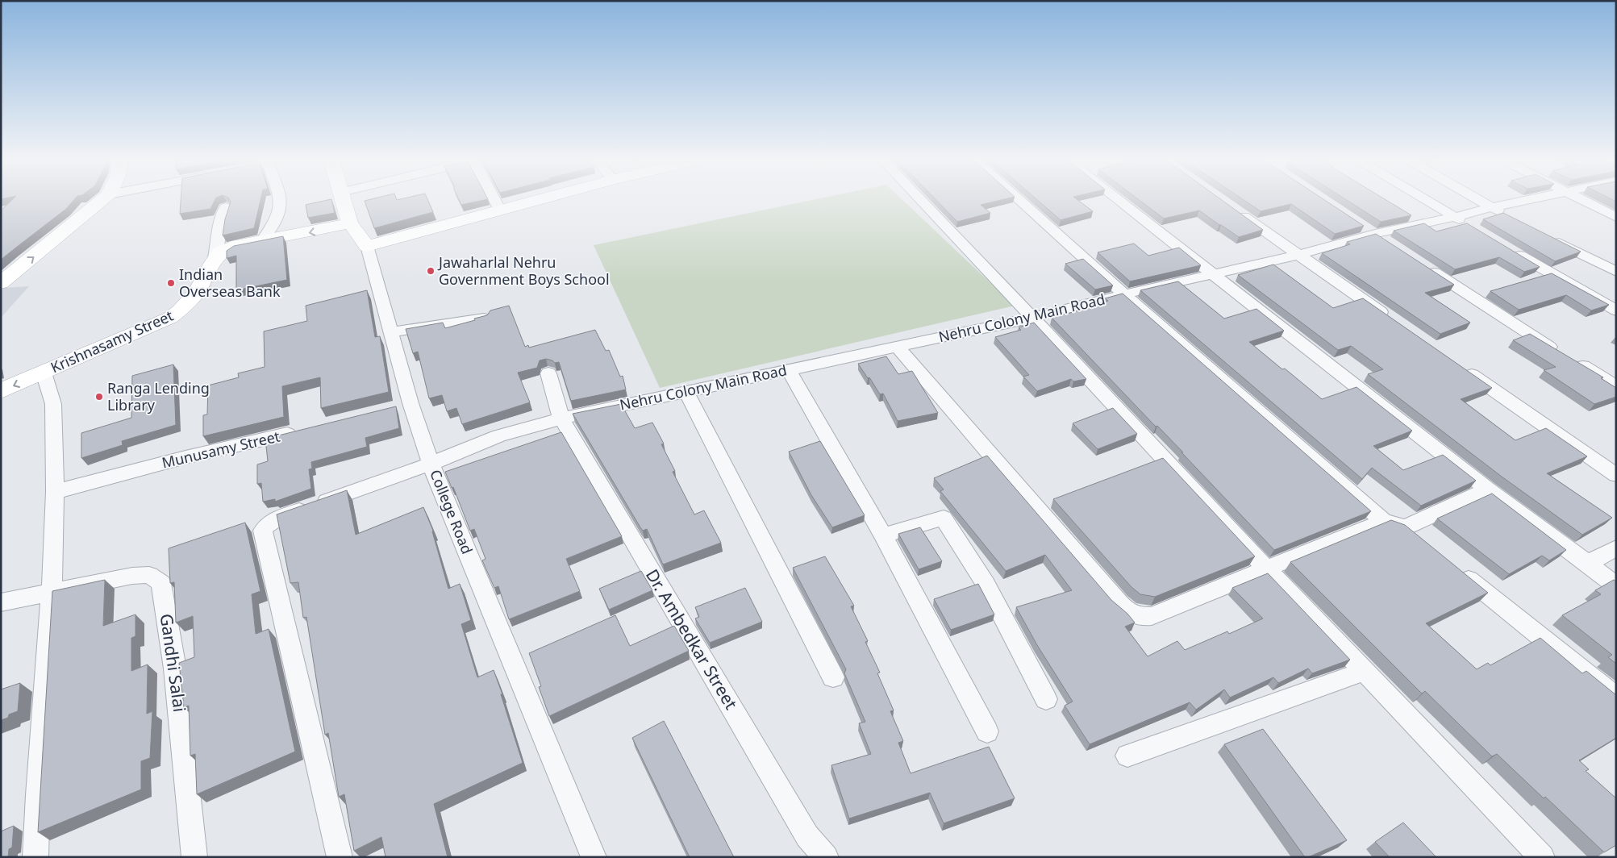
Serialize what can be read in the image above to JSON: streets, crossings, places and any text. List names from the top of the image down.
{
  "streets": {
    "street": [
      "Nehru Colony Main Road",
      "Krishnasamy Street",
      "Munusamy Street",
      "College Road",
      "Dr. Ambedkar Street",
      "Gandhi Salai"
    ]
  },
  "crossings": [
    ["Nehru Colony Main Road", "College Road"],
    ["Nehru Colony Main Road", "Dr. Ambedkar Street"]
  ],
  "places": ["Jawaharlal Nehru Government Boys School", "Indian Overseas Bank", "Ranga Lending Library"]
}
